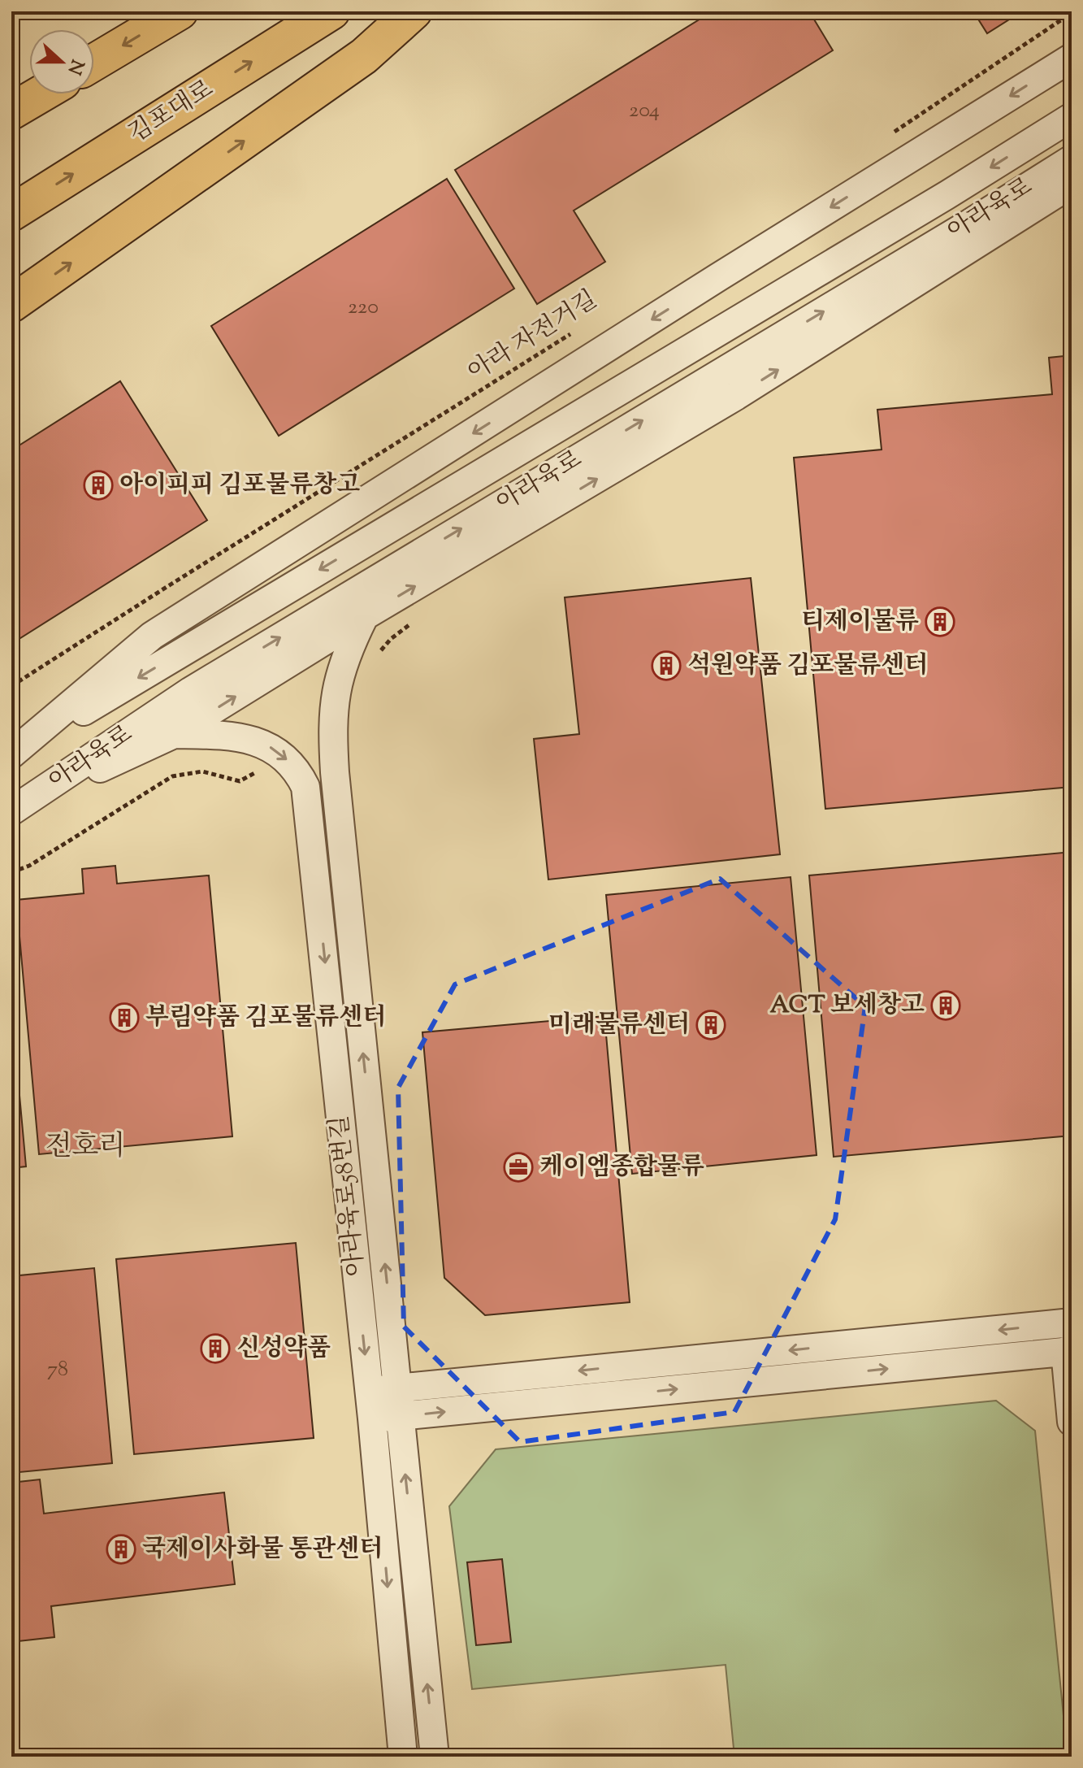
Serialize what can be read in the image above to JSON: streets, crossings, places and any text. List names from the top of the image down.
{
  "streets": {
    "main road": ["김포대로"],
    "street": ["아라육로", "아라육로58번길"],
    "path": ["아라 자전거길"]
  },
  "districts": ["전호리"],
  "places": {
    "building": [
      "아이피피 김포물류창고",
      "티제이물류",
      "석원약품 김포물류센터",
      "ACT 보세창고",
      "부림약품 김포물류센터",
      "미래물류센터",
      "신성약품",
      "국제이사화물 통관센터"
    ],
    "office": ["케이엠종합물류"]
  },
  "house_numbers": ["204", "220", "78"],
  "north": "right"
}
